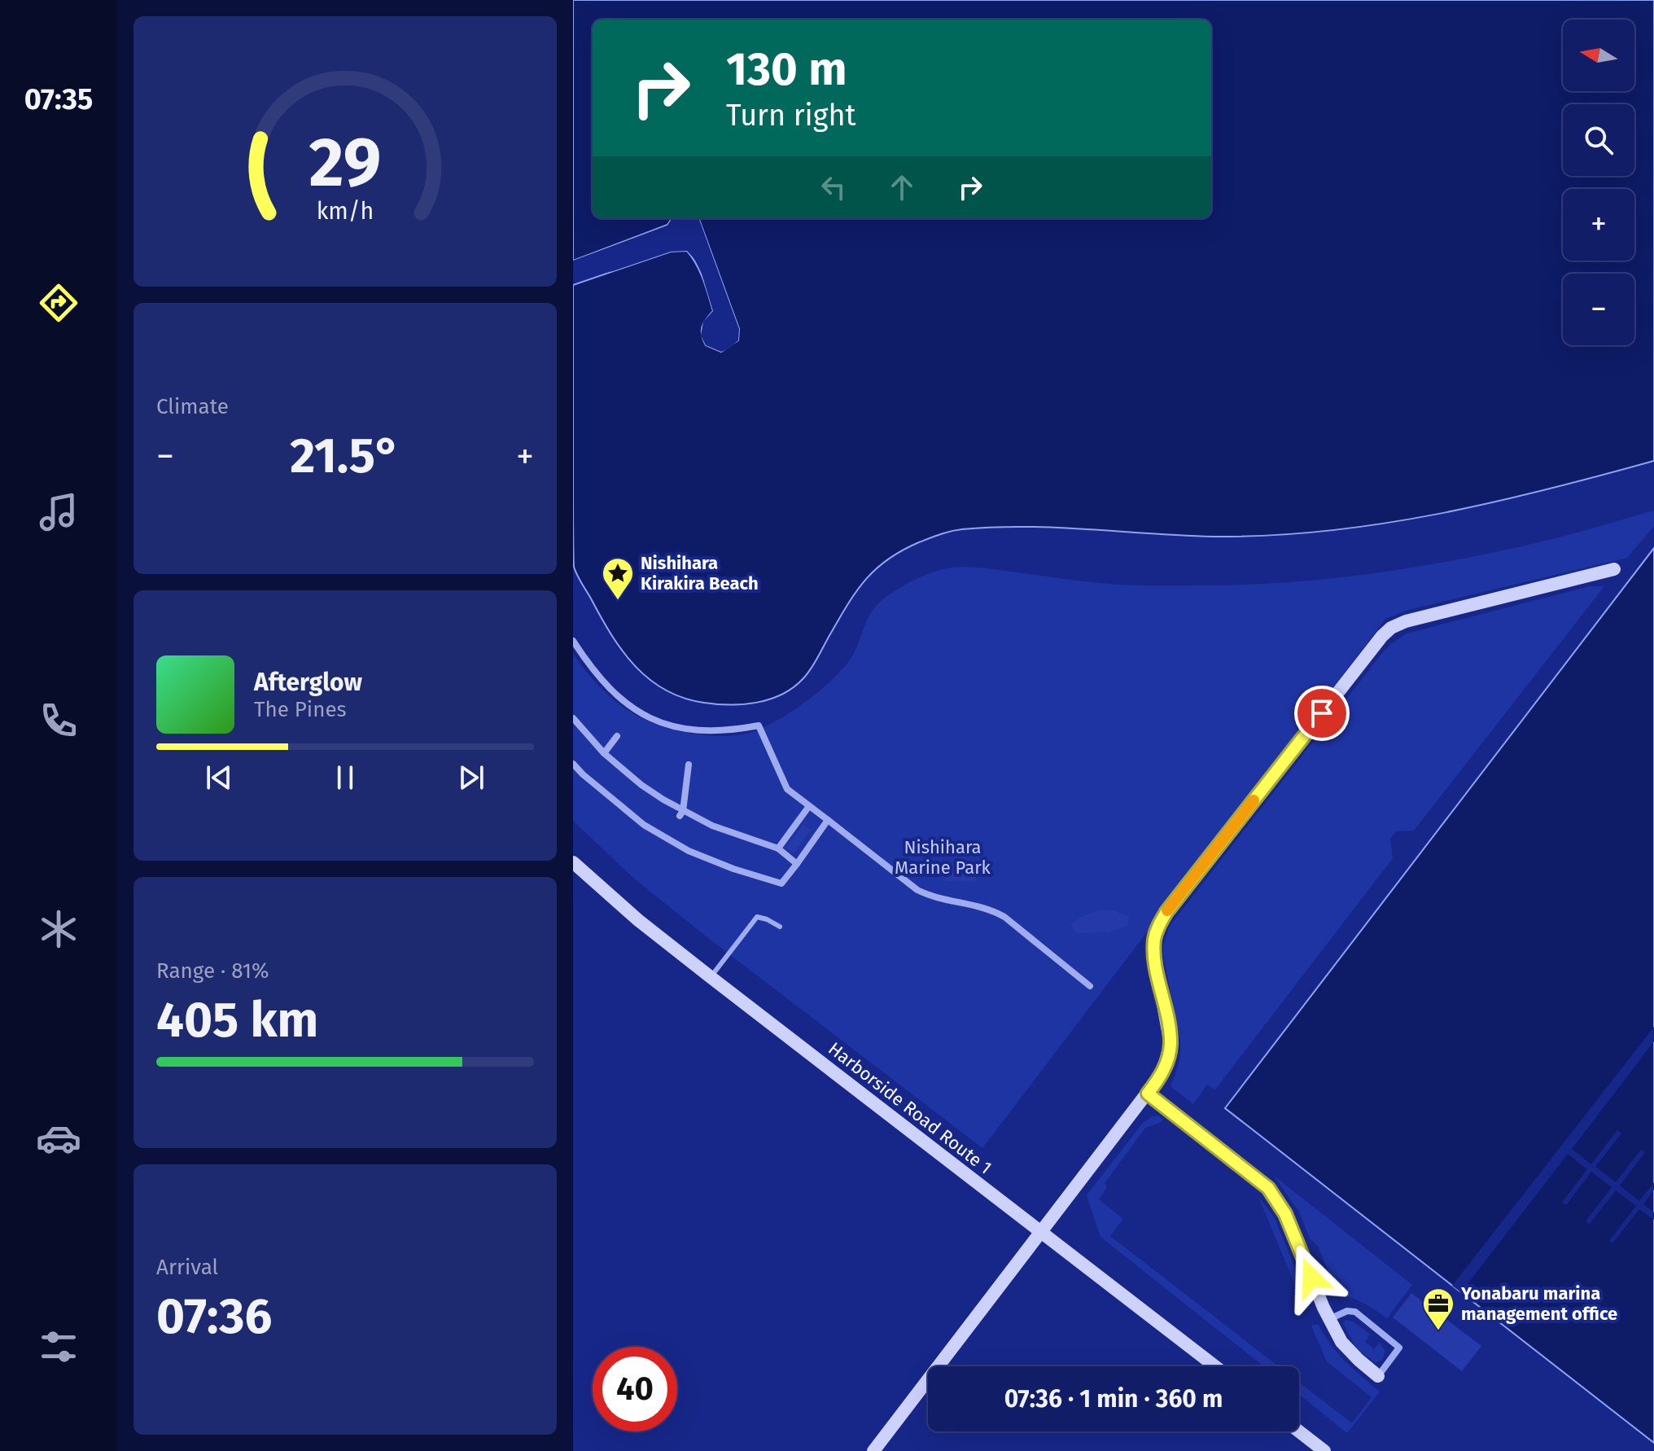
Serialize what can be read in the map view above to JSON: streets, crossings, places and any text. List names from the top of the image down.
{
  "streets": {
    "street": ["Harborside Road Route 1"]
  },
  "parks": ["Nishihara Marine Park"],
  "places": {
    "place": ["Nishihara Kirakira Beach"],
    "office": ["Yonabaru marina management office"]
  },
  "north": "left",
  "page": {
    "tabs": "07:35",
    "map_buttons": ["+", "−"],
    "turn": ["130 m", "Turn right"],
    "tile": [
      "Climate",
      ["Range · 81%", "405 km"],
      ["Arrival", "07:36"]
    ],
    "heat": ["−", "21.5°", "+"],
    "song": ["Afterglow", "The Pines"],
    "limit": "40",
    "trip": "07:36 · 1 min · 360 m",
    "gauge": ["29", "km/h"]
  }
}
